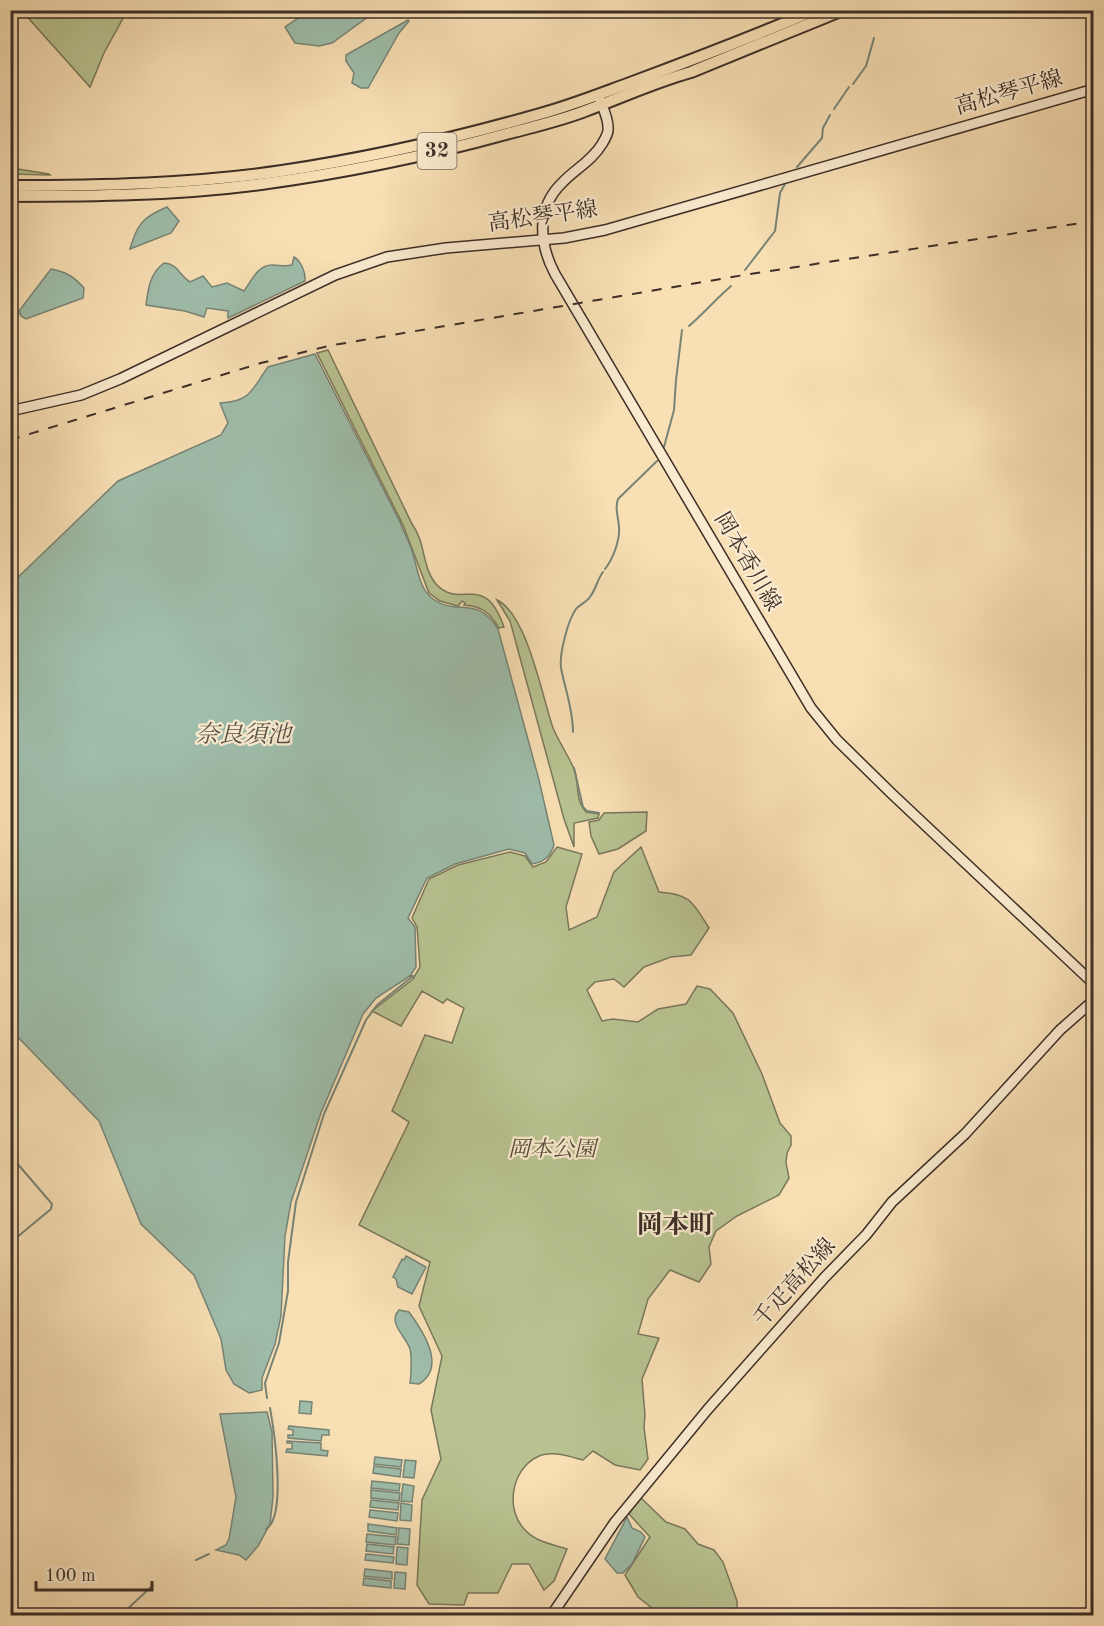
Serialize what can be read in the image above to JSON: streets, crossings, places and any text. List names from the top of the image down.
{
  "streets": {
    "highway": ["32"],
    "main road": ["高松琴平線", "岡本香川線", "千疋高松線"]
  },
  "crossings": [
    ["高松琴平線", "岡本香川線"],
    ["32", "岡本香川線"]
  ],
  "districts": ["岡本町"],
  "water": ["奈良須池"],
  "parks": ["岡本公園"],
  "scale_bar": "100 m"
}
